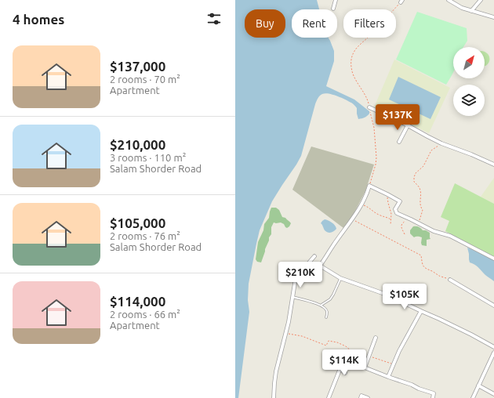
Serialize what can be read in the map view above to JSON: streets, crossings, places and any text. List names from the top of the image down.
{
  "north": "top right",
  "page": {
    "heading": "4 homes",
    "chip": ["Buy", "Rent", "Filters"],
    "list": [
      {
        "name": "$137,000",
        "note": "2 rooms · 70 m² · Apartment"
      },
      {
        "name": "$210,000",
        "note": "3 rooms · 110 m² · Salam Shorder Road"
      },
      {
        "name": "$105,000",
        "note": "2 rooms · 76 m² · Salam Shorder Road"
      },
      {
        "name": "$114,000",
        "note": "2 rooms · 66 m² · Apartment"
      }
    ],
    "price": [
      "$137K",
      "$210K",
      "$105K",
      "$114K"
    ]
  }
}
